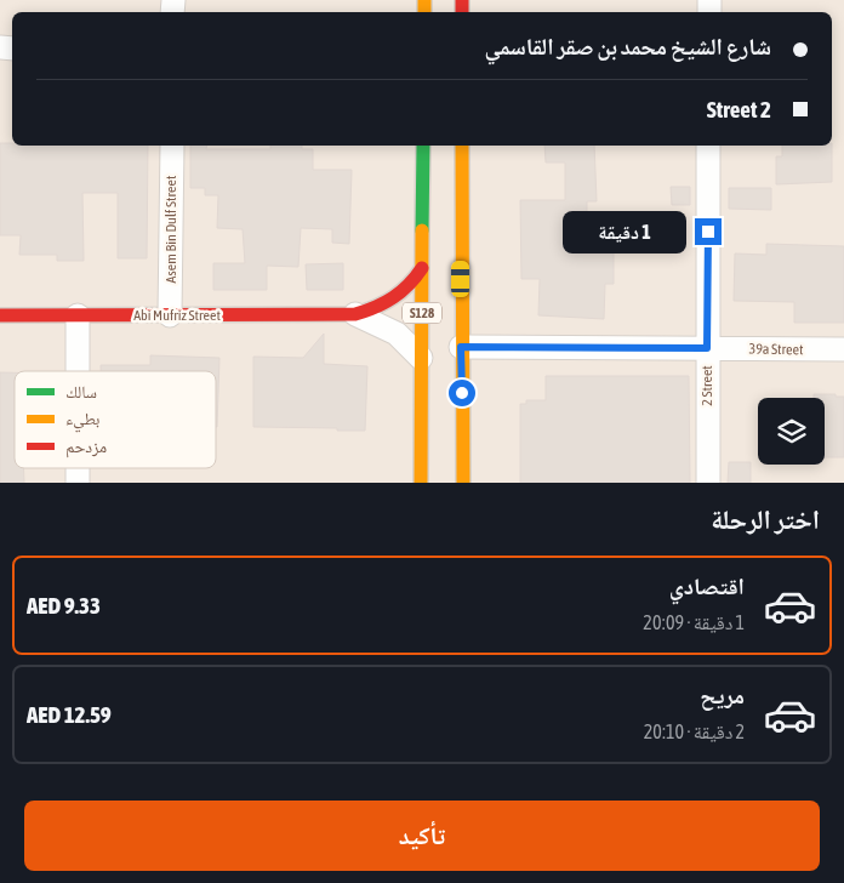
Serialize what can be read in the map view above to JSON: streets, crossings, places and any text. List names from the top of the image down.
{
  "streets": {
    "main road": ["S128", "Abi Mufriz Street"],
    "street": ["Asem Bin Dulf Street", "39a Street", "2 Street"]
  },
  "crossings": [
    ["Asem Bin Dulf Street", "Abi Mufriz Street"],
    ["S128", "Abi Mufriz Street"],
    ["S128", "39a Street"],
    ["39a Street", "2 Street"]
  ],
  "legend": ["سالك", "بطيء", "مزدحم"],
  "page": {
    "banner": ["شارع الشيخ محمد بن صقر القاسمي", "2 Street"],
    "bubble": "1 دقيقة",
    "heading": "اختر الرحلة",
    "list": [
      {
        "name": "اقتصادي",
        "note": "1 دقيقة · 20:09",
        "value": "AED 9.33"
      },
      {
        "name": "مريح",
        "note": "2 دقيقة · 20:10",
        "value": "AED 12.59"
      }
    ],
    "buttons": "تأكيد"
  }
}
